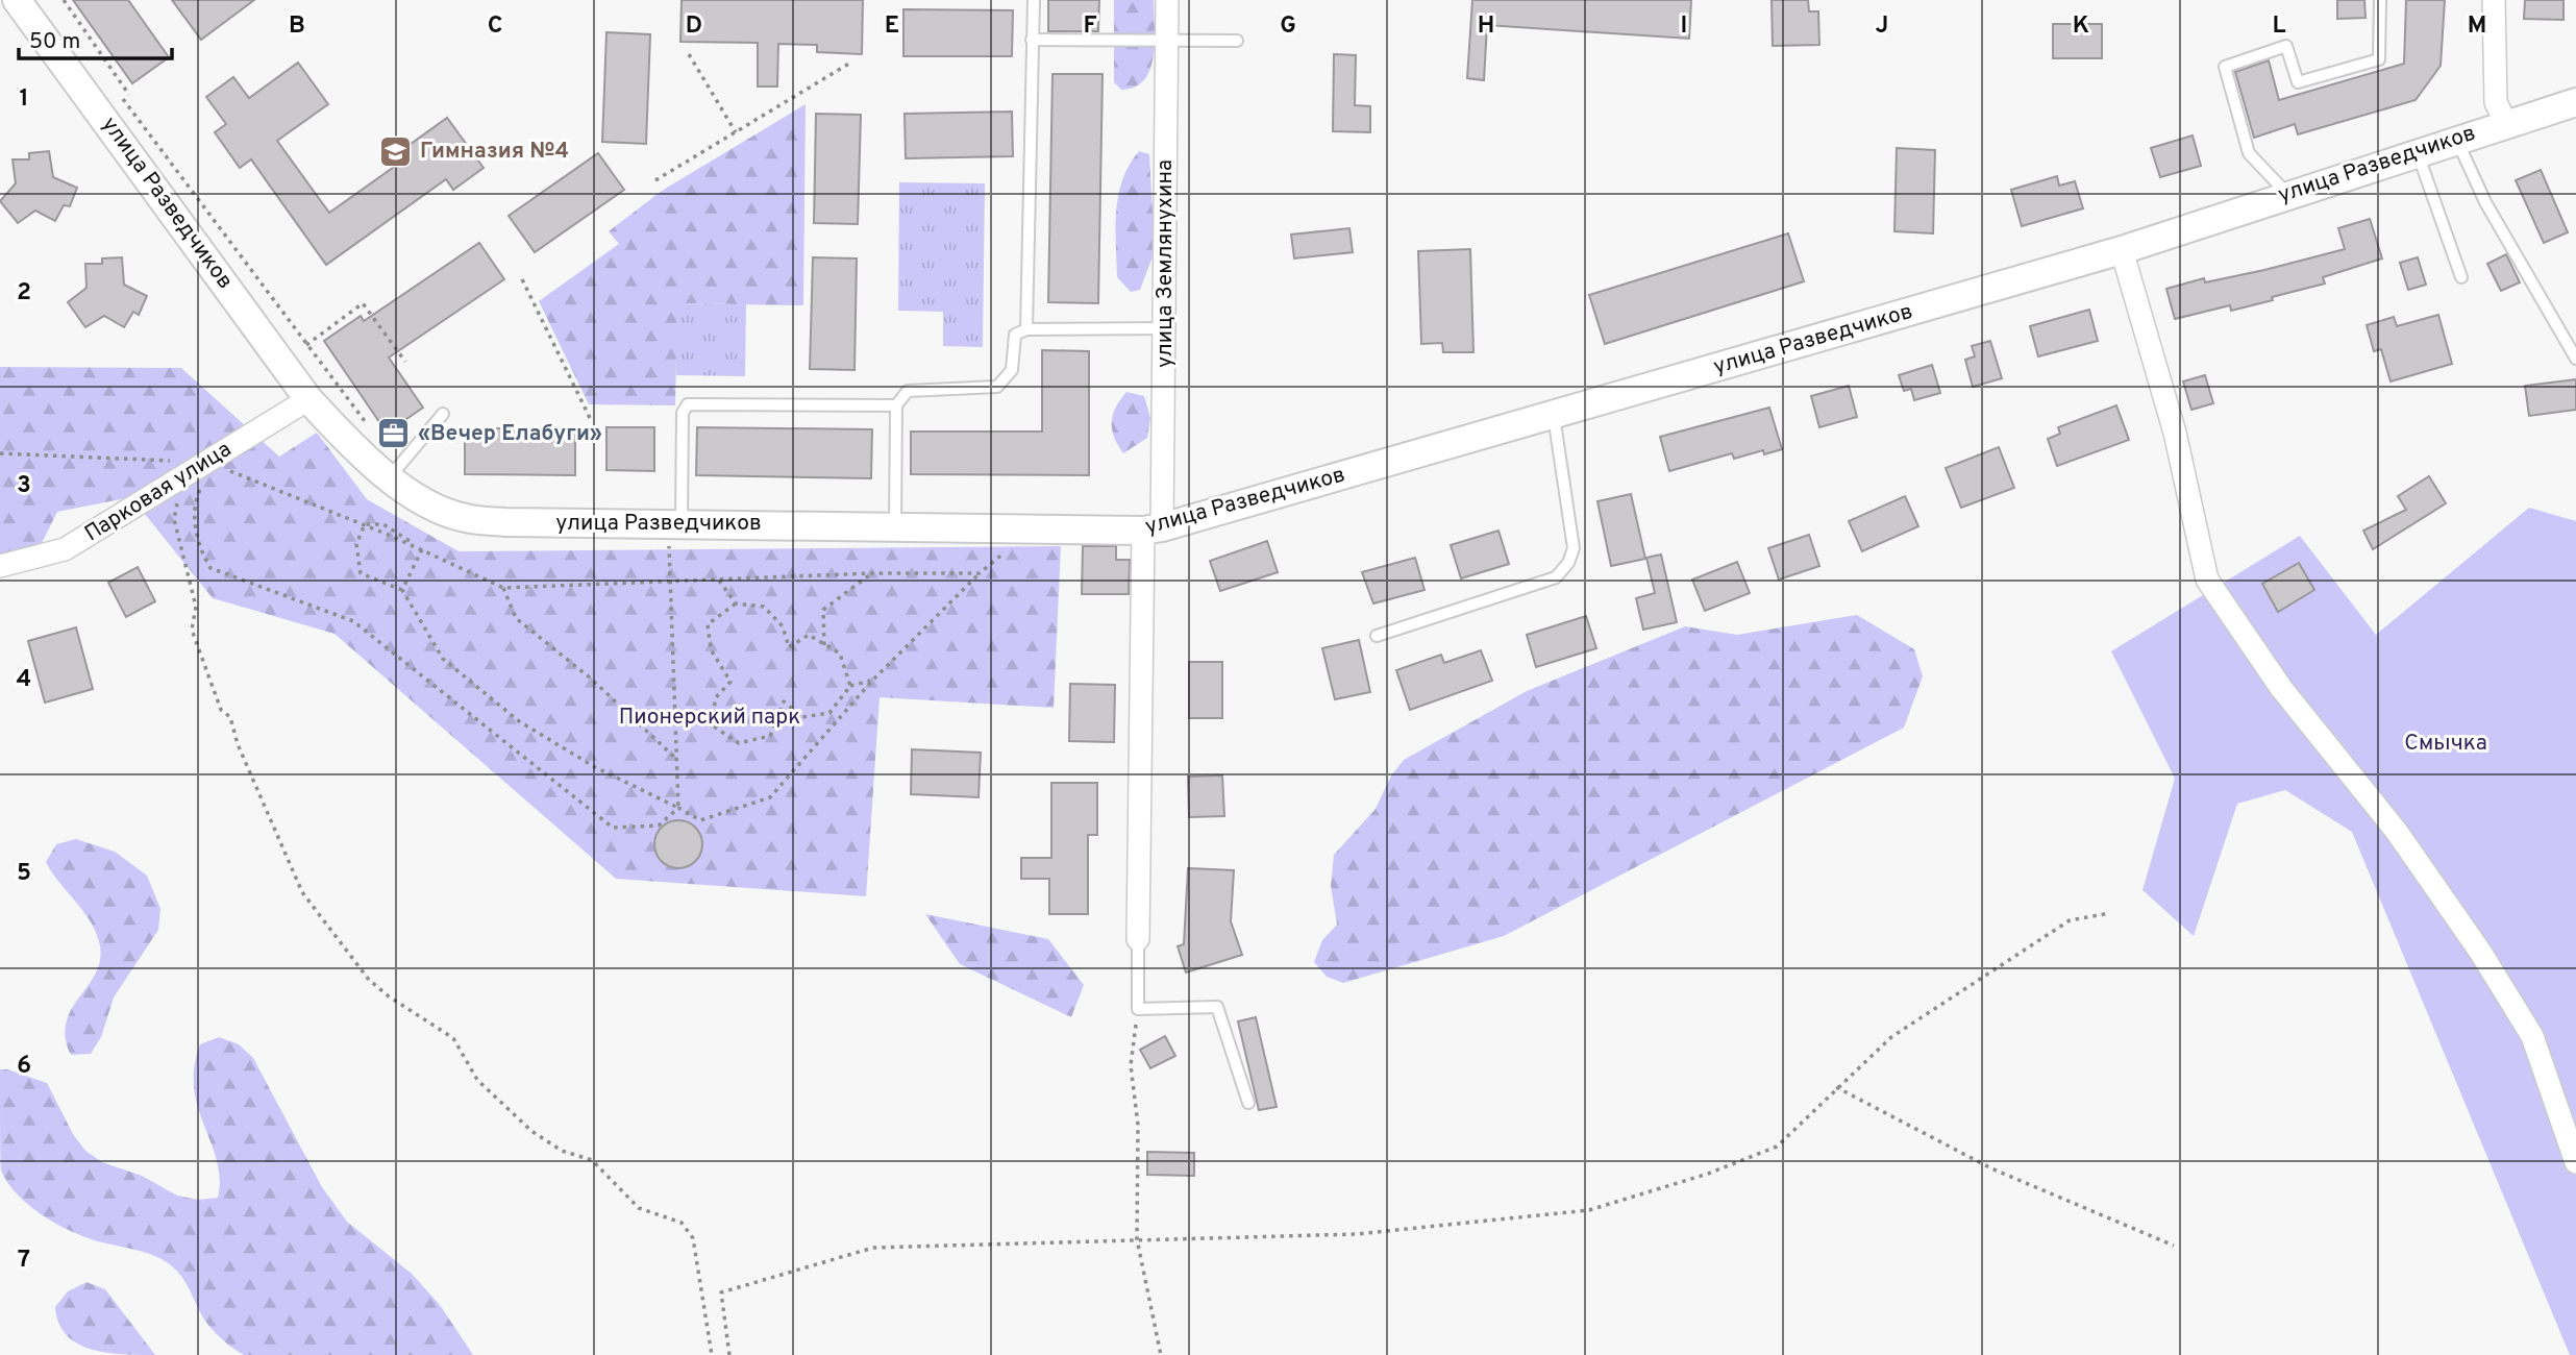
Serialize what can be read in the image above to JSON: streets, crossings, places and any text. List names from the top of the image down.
{
  "streets": {
    "street": ["улица Разведчиков", "улица Землянухина", "Парковая улица"]
  },
  "crossings": [
    ["улица Разведчиков", "улица Землянухина"],
    ["улица Разведчиков", "Парковая улица"]
  ],
  "parks": ["Пионерский парк", "Смычка"],
  "places": {
    "school or university": ["Гимназия №4"],
    "office": ["«Вечер Елабуги»"]
  },
  "scale_bar": "50 m",
  "grid": {
    "columns": [
      "B",
      "C",
      "D",
      "E",
      "F",
      "G",
      "H",
      "I",
      "J",
      "K",
      "L",
      "M"
    ],
    "rows": [
      "1",
      "2",
      "3",
      "4",
      "5",
      "6",
      "7"
    ]
  }
}
